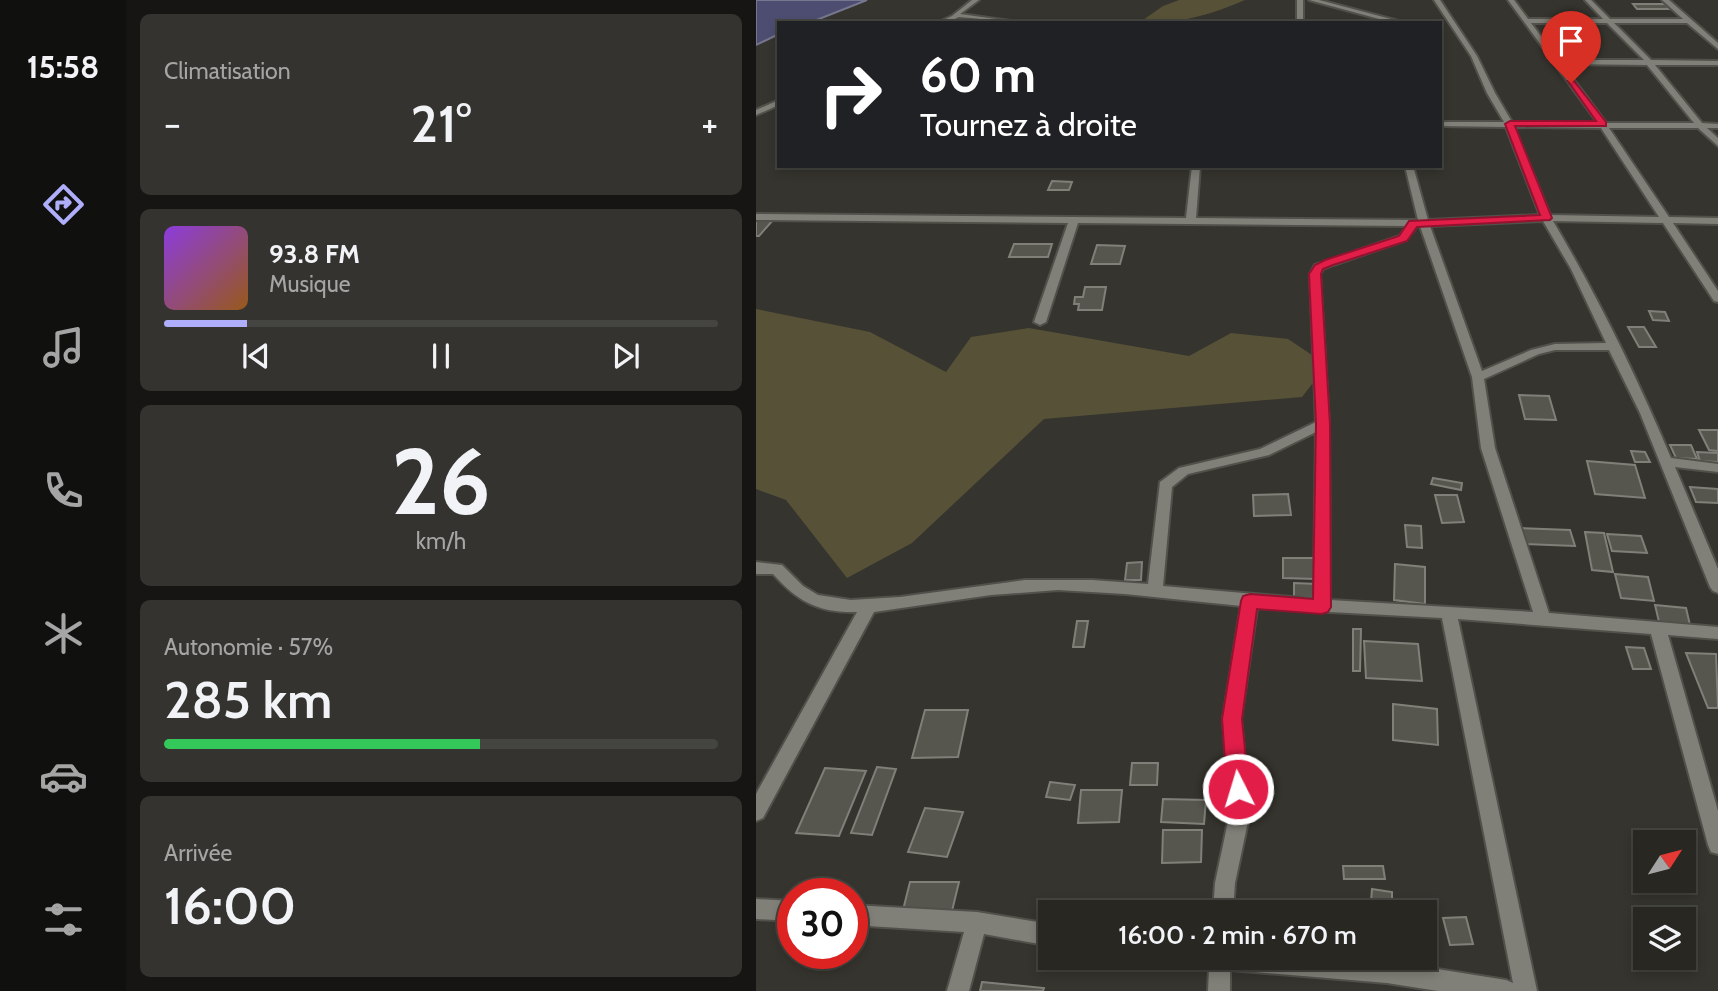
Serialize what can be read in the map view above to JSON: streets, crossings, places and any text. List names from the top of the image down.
{
  "north": "top right",
  "page": {
    "tabs": "15:58",
    "tile": [
      "Climatisation",
      ["26", "km/h"],
      ["Autonomie · 57%", "285 km"],
      ["Arrivée", "16:00"]
    ],
    "turn": ["60 m", "Tournez à droite"],
    "heat": ["−", "21°", "+"],
    "song": ["93.8 FM", "Musique"],
    "limit": "30",
    "trip": "16:00 · 2 min · 670 m"
  }
}
